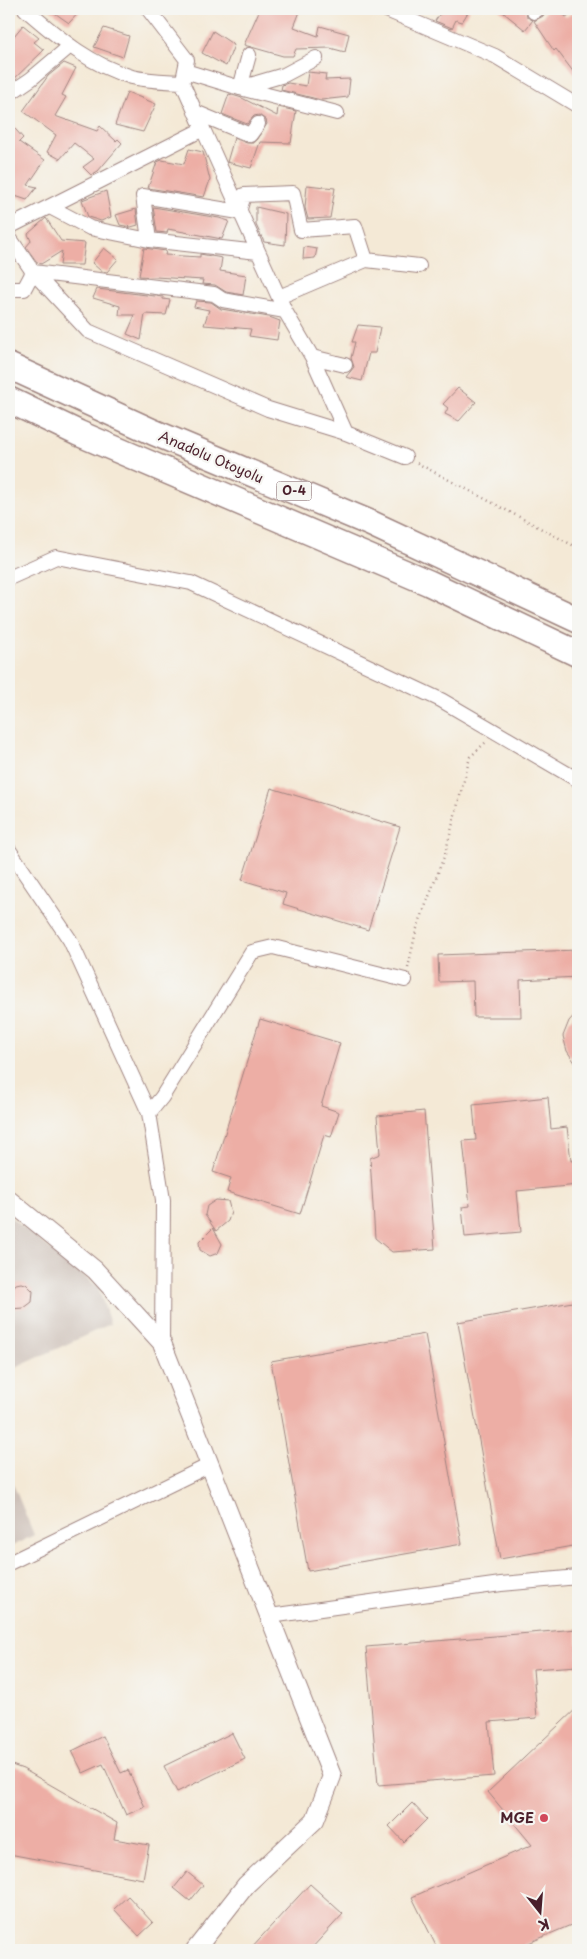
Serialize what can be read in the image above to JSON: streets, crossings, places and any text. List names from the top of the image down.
{
  "streets": {
    "highway": ["Anadolu Otoyolu", "O-4"]
  },
  "places": ["MGE"],
  "north": "bottom"
}
